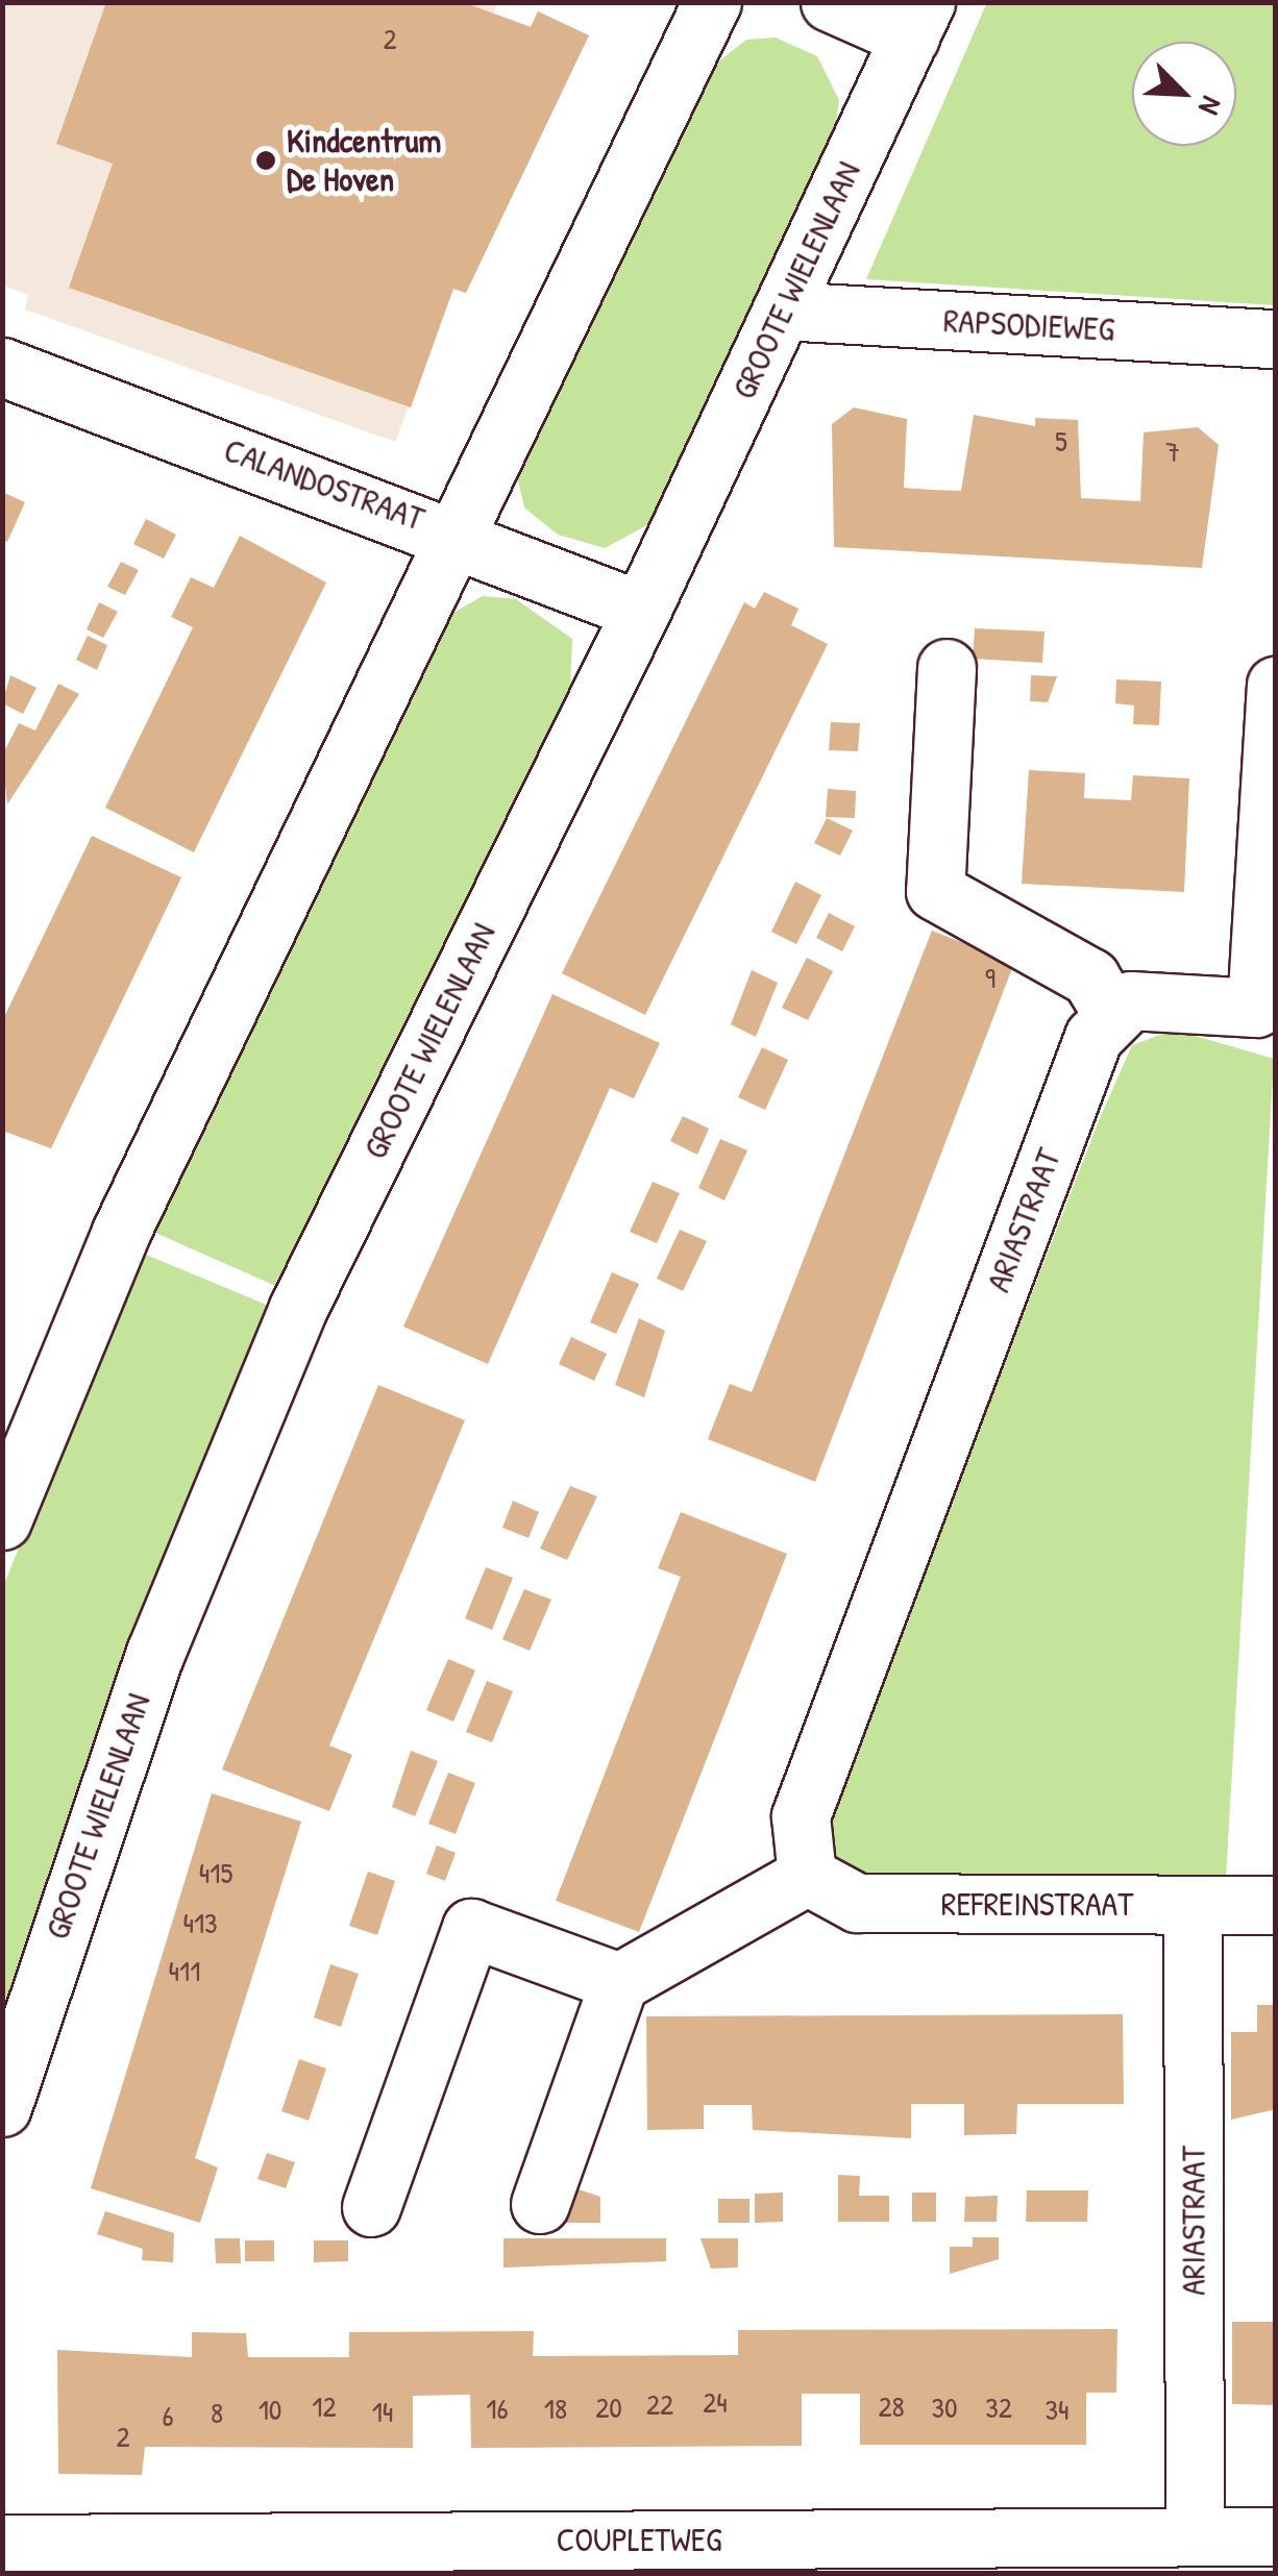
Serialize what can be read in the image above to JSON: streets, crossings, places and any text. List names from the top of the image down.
{
  "streets": {
    "street": [
      "GROOTE WIELENLAAN",
      "RAPSODIEWEG",
      "CALANDOSTRAAT",
      "ARIASTRAAT",
      "REFREINSTRAAT",
      "COUPLETWEG"
    ]
  },
  "crossings": [
    ["GROOTE WIELENLAAN", "RAPSODIEWEG"],
    ["GROOTE WIELENLAAN", "CALANDOSTRAAT"],
    ["ARIASTRAAT", "REFREINSTRAAT"],
    ["ARIASTRAAT", "COUPLETWEG"]
  ],
  "places": ["Kindcentrum De Hoven"],
  "house_numbers": [
    "2",
    "5",
    "7",
    "9",
    "415",
    "413",
    "411",
    "24",
    "22",
    "12",
    "28",
    "20",
    "30",
    "32",
    "16",
    "18",
    "10",
    "34",
    "14",
    "8",
    "6",
    "2"
  ],
  "north": "bottom right"
}
